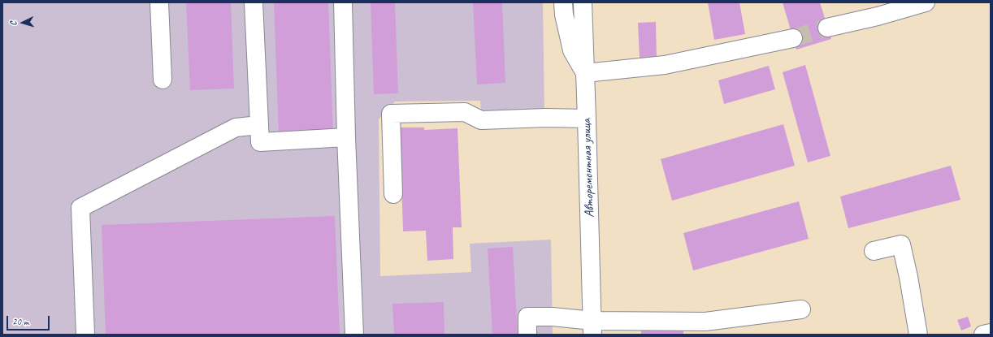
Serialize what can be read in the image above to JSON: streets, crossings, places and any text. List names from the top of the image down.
{
  "streets": {
    "street": ["Авторемонтная улица"]
  },
  "scale_bar": "20 m",
  "north": "left"
}
